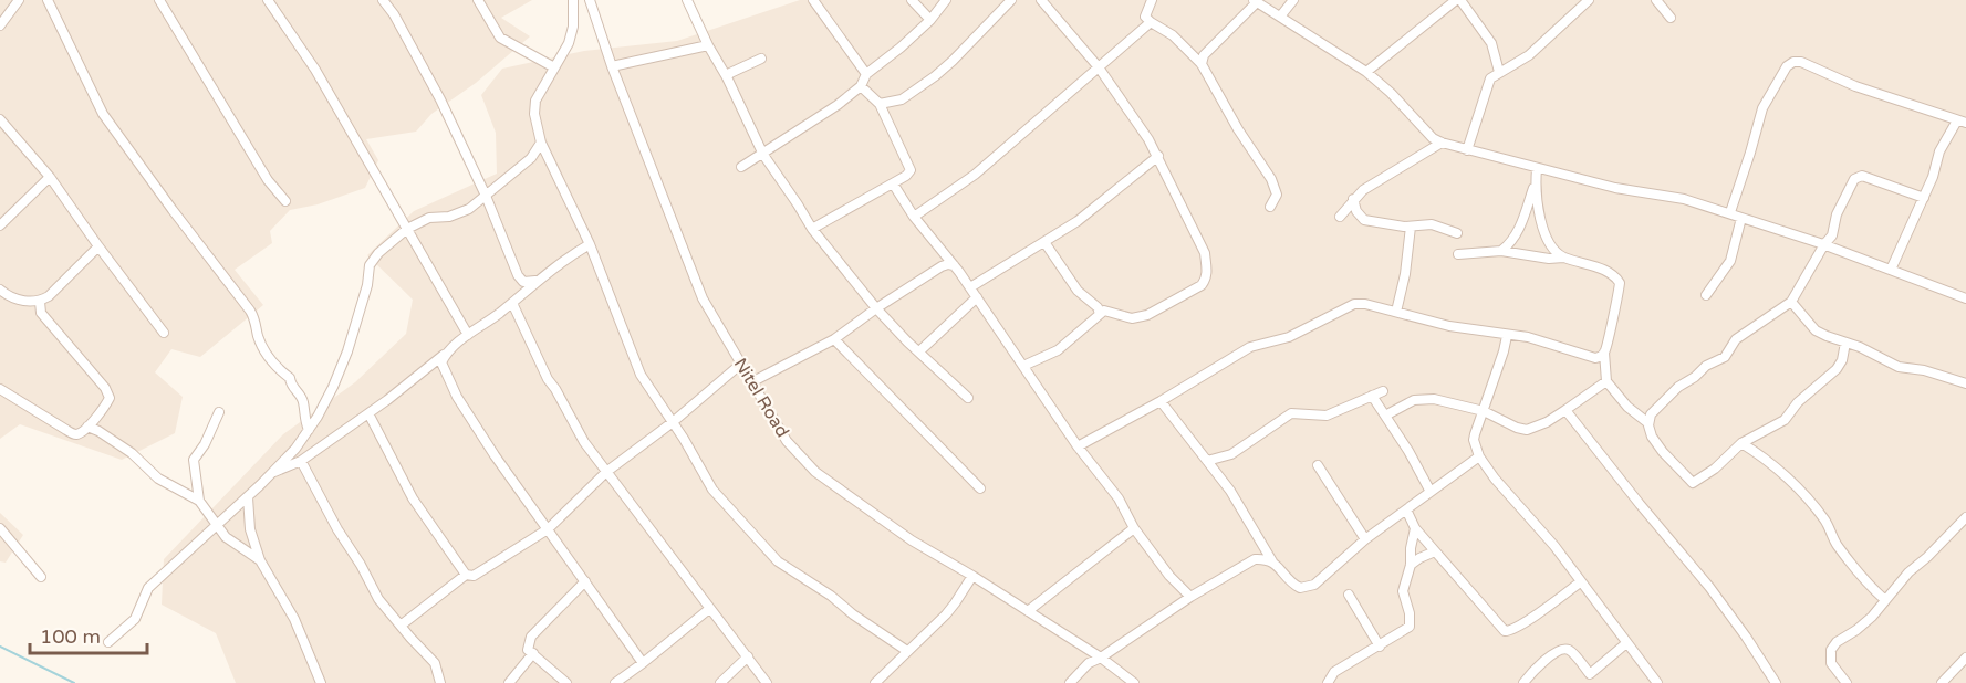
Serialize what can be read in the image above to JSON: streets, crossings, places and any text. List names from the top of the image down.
{
  "streets": {
    "street": ["Nitel Road"]
  },
  "scale_bar": "100 m"
}
